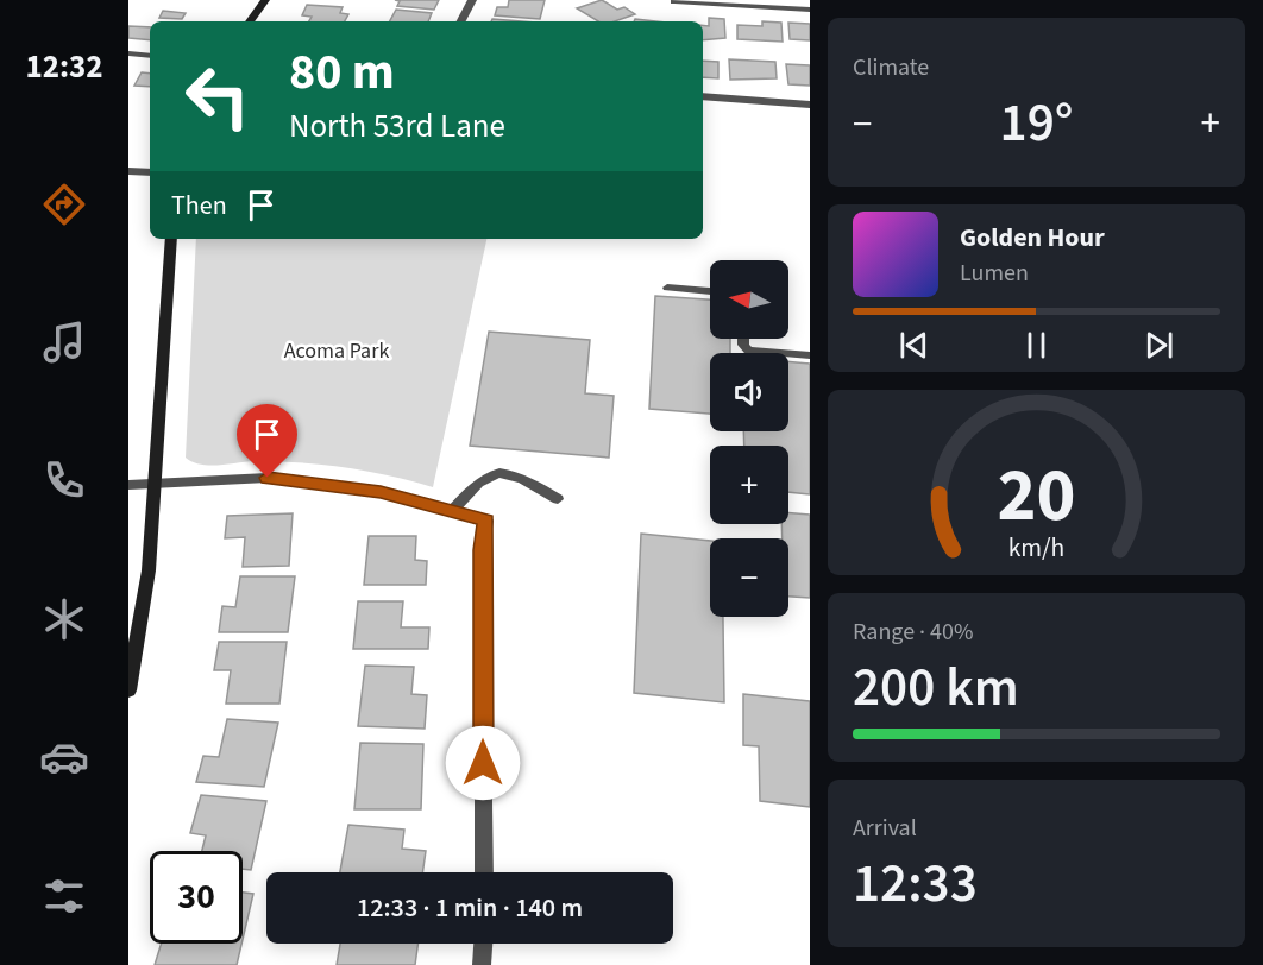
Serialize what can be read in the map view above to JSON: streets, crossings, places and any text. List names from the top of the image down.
{
  "parks": ["Acoma Park"],
  "north": "left",
  "page": {
    "tabs": "12:32",
    "tile": [
      "Climate",
      ["Range · 40%", "200 km"],
      ["Arrival", "12:33"]
    ],
    "turn": ["80 m", "North 53rd Lane"],
    "heat": ["−", "19°", "+"],
    "then": "Then",
    "song": ["Golden Hour", "Lumen"],
    "map_buttons": ["+", "−"],
    "limit": "30",
    "trip": "12:33 · 1 min · 140 m",
    "gauge": ["20", "km/h"]
  }
}
